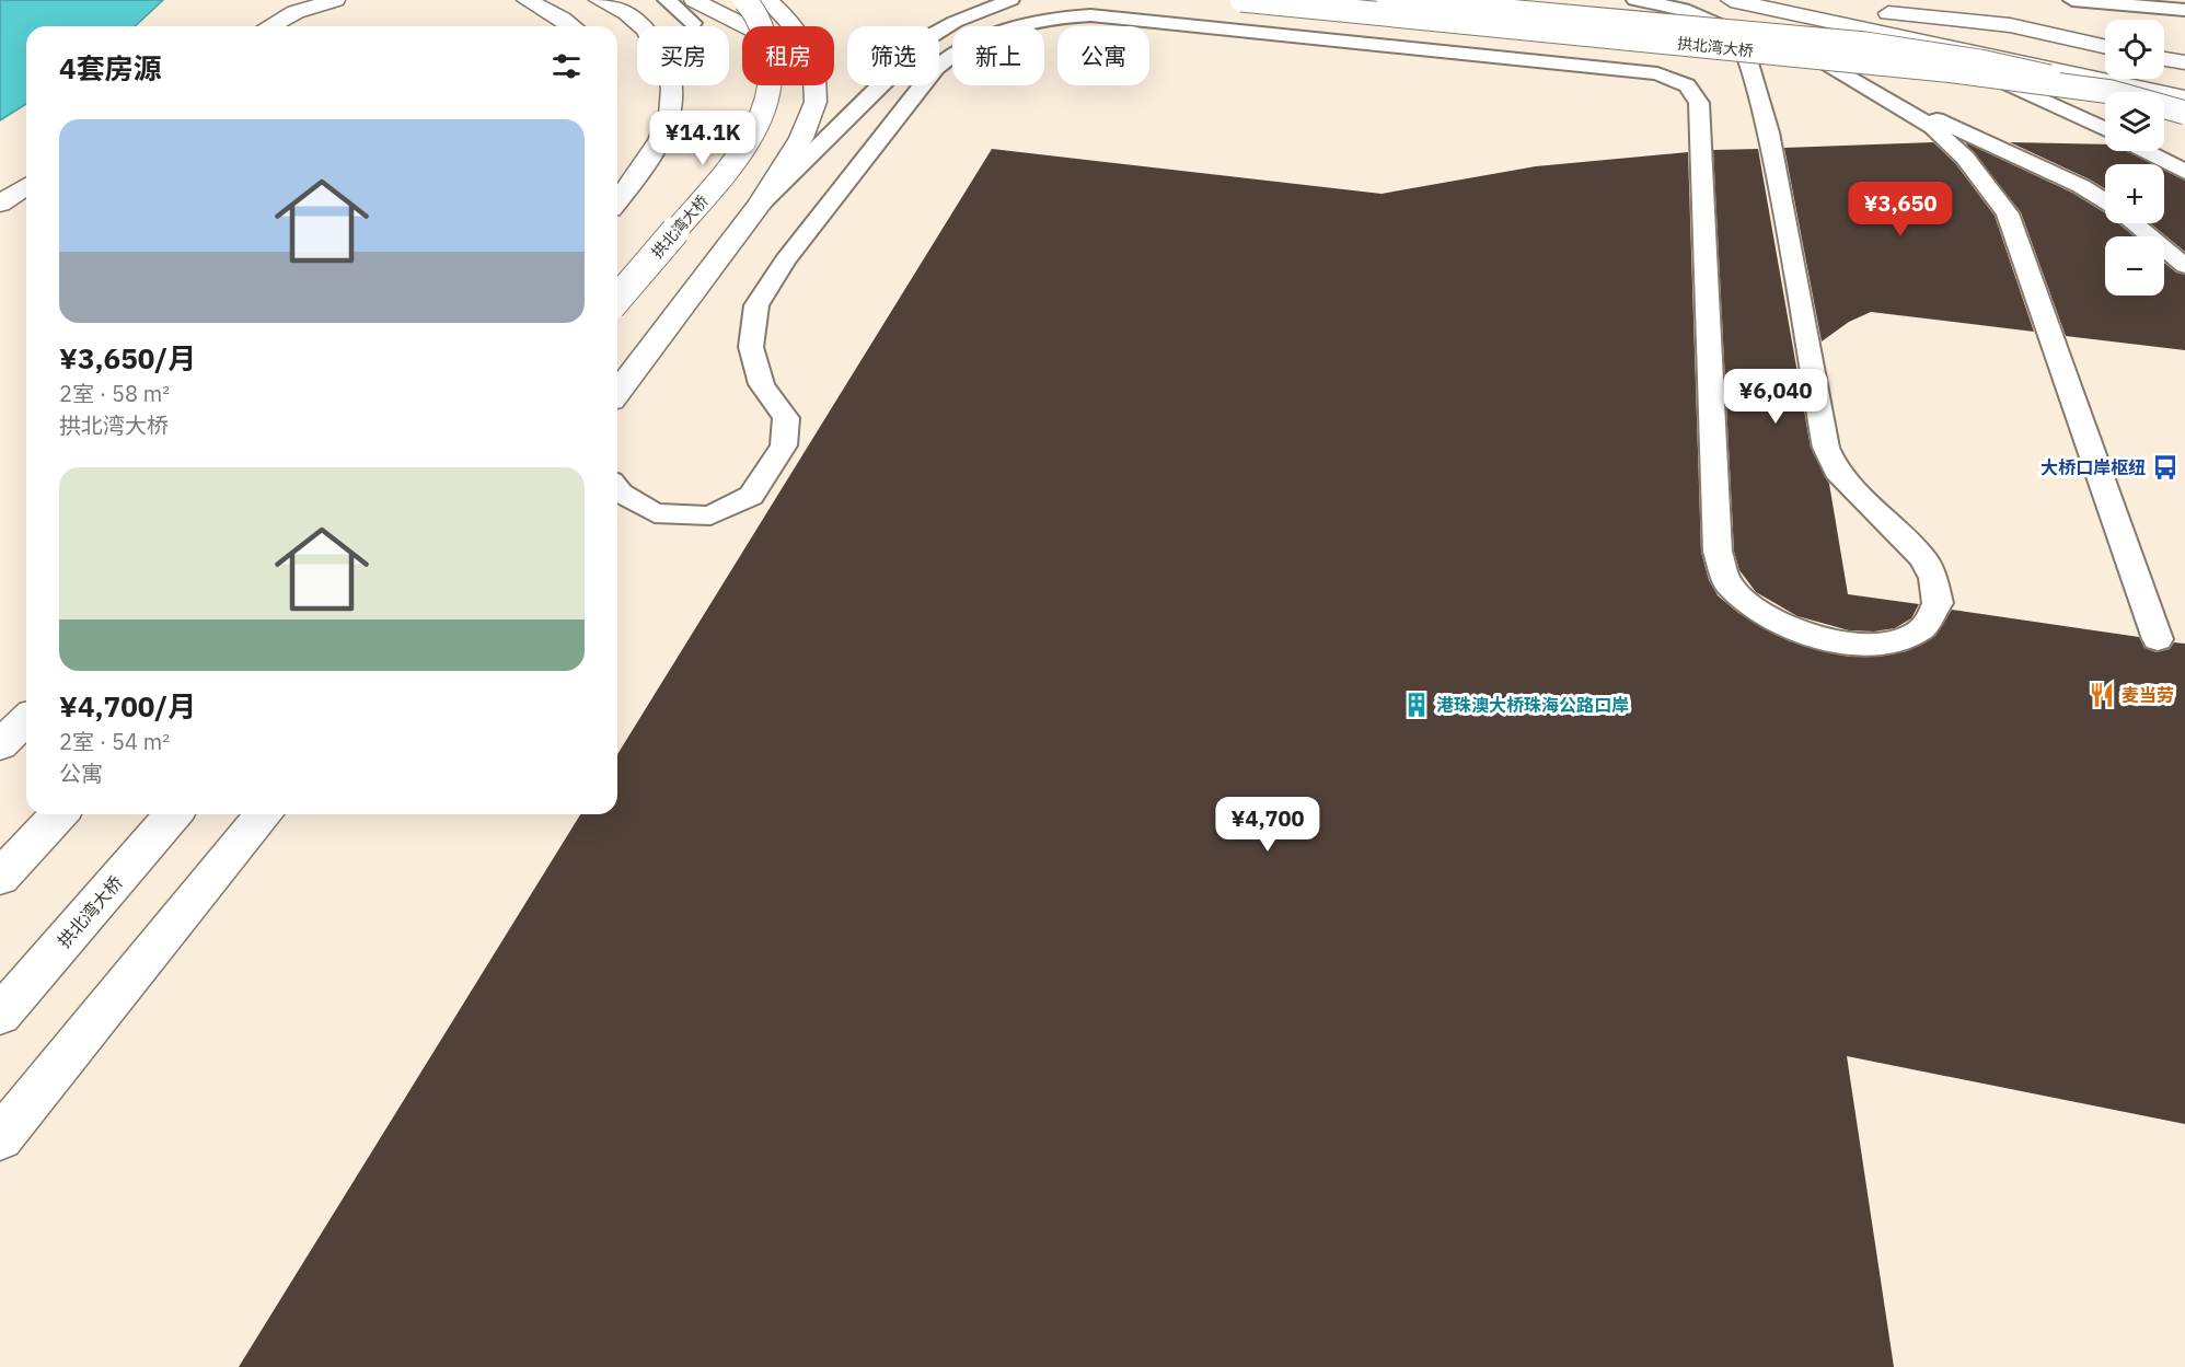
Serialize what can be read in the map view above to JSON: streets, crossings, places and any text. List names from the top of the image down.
{
  "streets": {
    "main road": ["拱北湾大桥"]
  },
  "places": {
    "bus stop": ["大桥口岸枢纽"],
    "restaurant": ["麦当劳"],
    "building": ["港珠澳大桥珠海公路口岸"]
  },
  "page": {
    "map_buttons": ["+", "−"],
    "chip": [
      "买房",
      "租房",
      "筛选",
      "新上",
      "公寓"
    ],
    "heading": "4套房源",
    "list": [
      {
        "name": "¥3,650/月",
        "note": "2室 · 58 m² · 拱北湾大桥"
      },
      {
        "name": "¥4,700/月",
        "note": "2室 · 54 m² · 公寓"
      }
    ],
    "price": [
      "¥14.1K",
      "¥3,650",
      "¥6,040",
      "¥4,700"
    ]
  }
}
